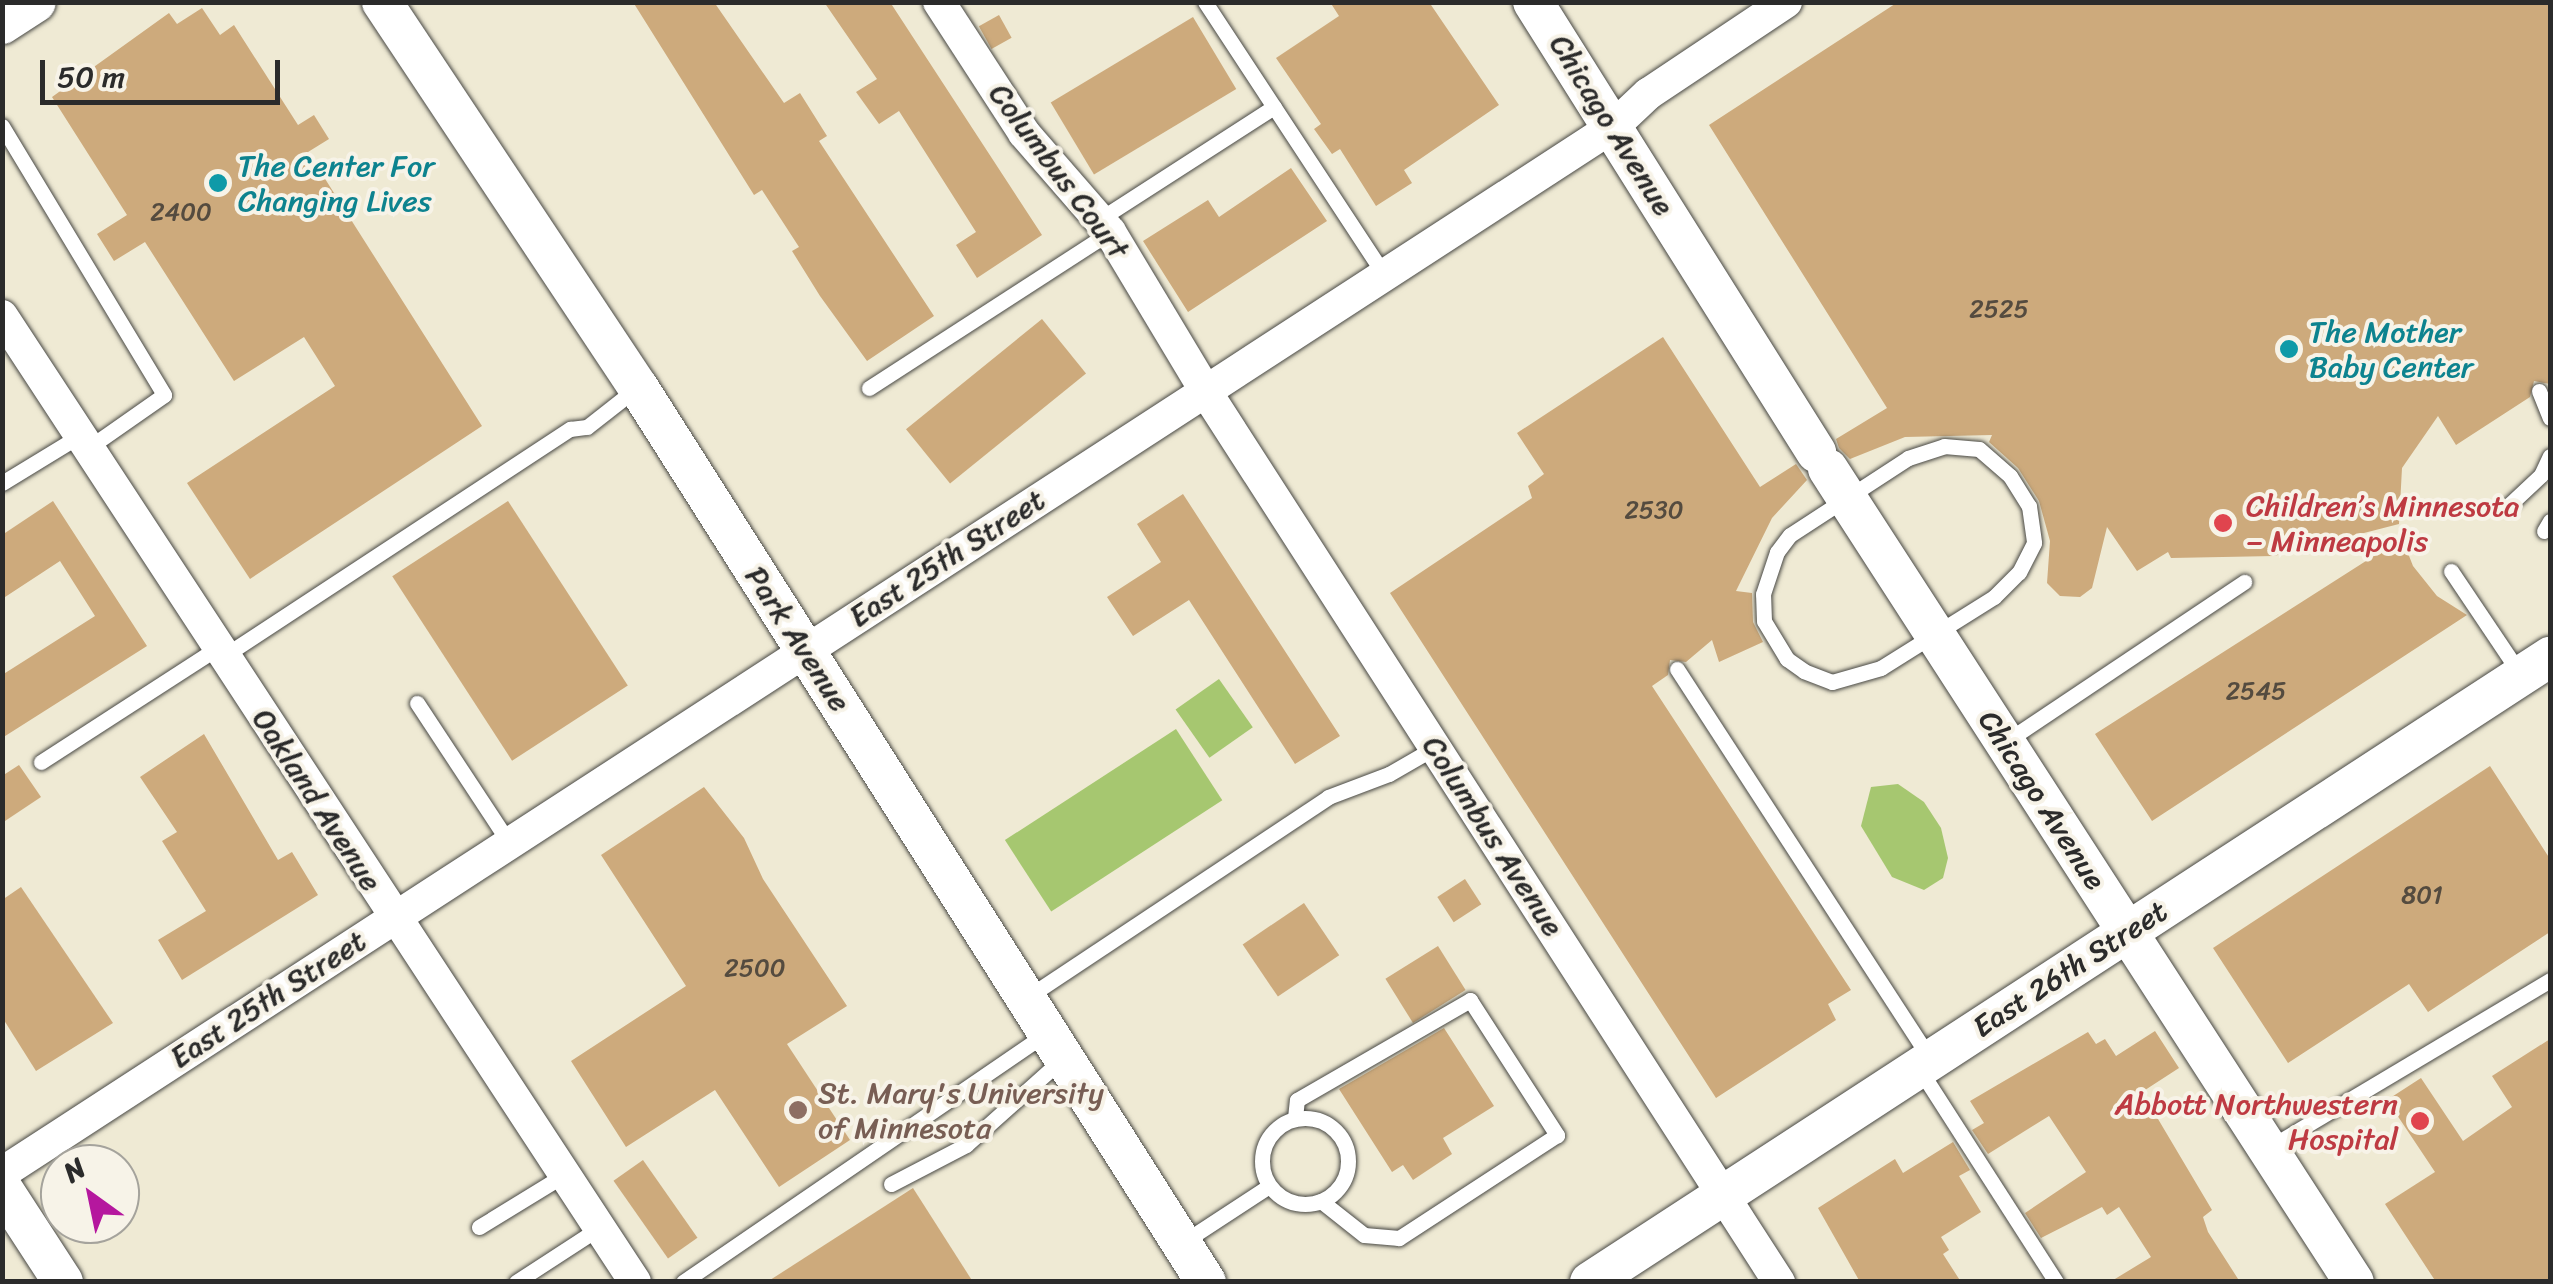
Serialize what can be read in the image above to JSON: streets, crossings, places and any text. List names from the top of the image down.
{
  "streets": {
    "street": [
      "Chicago Avenue",
      "Columbus Court",
      "East 25th Street",
      "Park Avenue",
      "Oakland Avenue",
      "Columbus Avenue",
      "East 26th Street"
    ]
  },
  "crossings": [
    ["Chicago Avenue", "East 25th Street"],
    ["Chicago Avenue", "East 26th Street"],
    ["Columbus Court", "East 25th Street"],
    ["Columbus Court", "Columbus Avenue"],
    ["East 25th Street", "Park Avenue"],
    ["East 25th Street", "Oakland Avenue"],
    ["East 25th Street", "Columbus Avenue"],
    ["Columbus Avenue", "East 26th Street"]
  ],
  "places": [
    "The Center For Changing Lives",
    "The Mother Baby Center",
    "Children’s Minnesota – Minneapolis",
    "St. Mary's University of Minnesota",
    "Abbott Northwestern Hospital"
  ],
  "house_numbers": [
    "2400",
    "2525",
    "2530",
    "2545",
    "801",
    "2500"
  ],
  "scale_bar": "50 m",
  "north": "top left"
}
